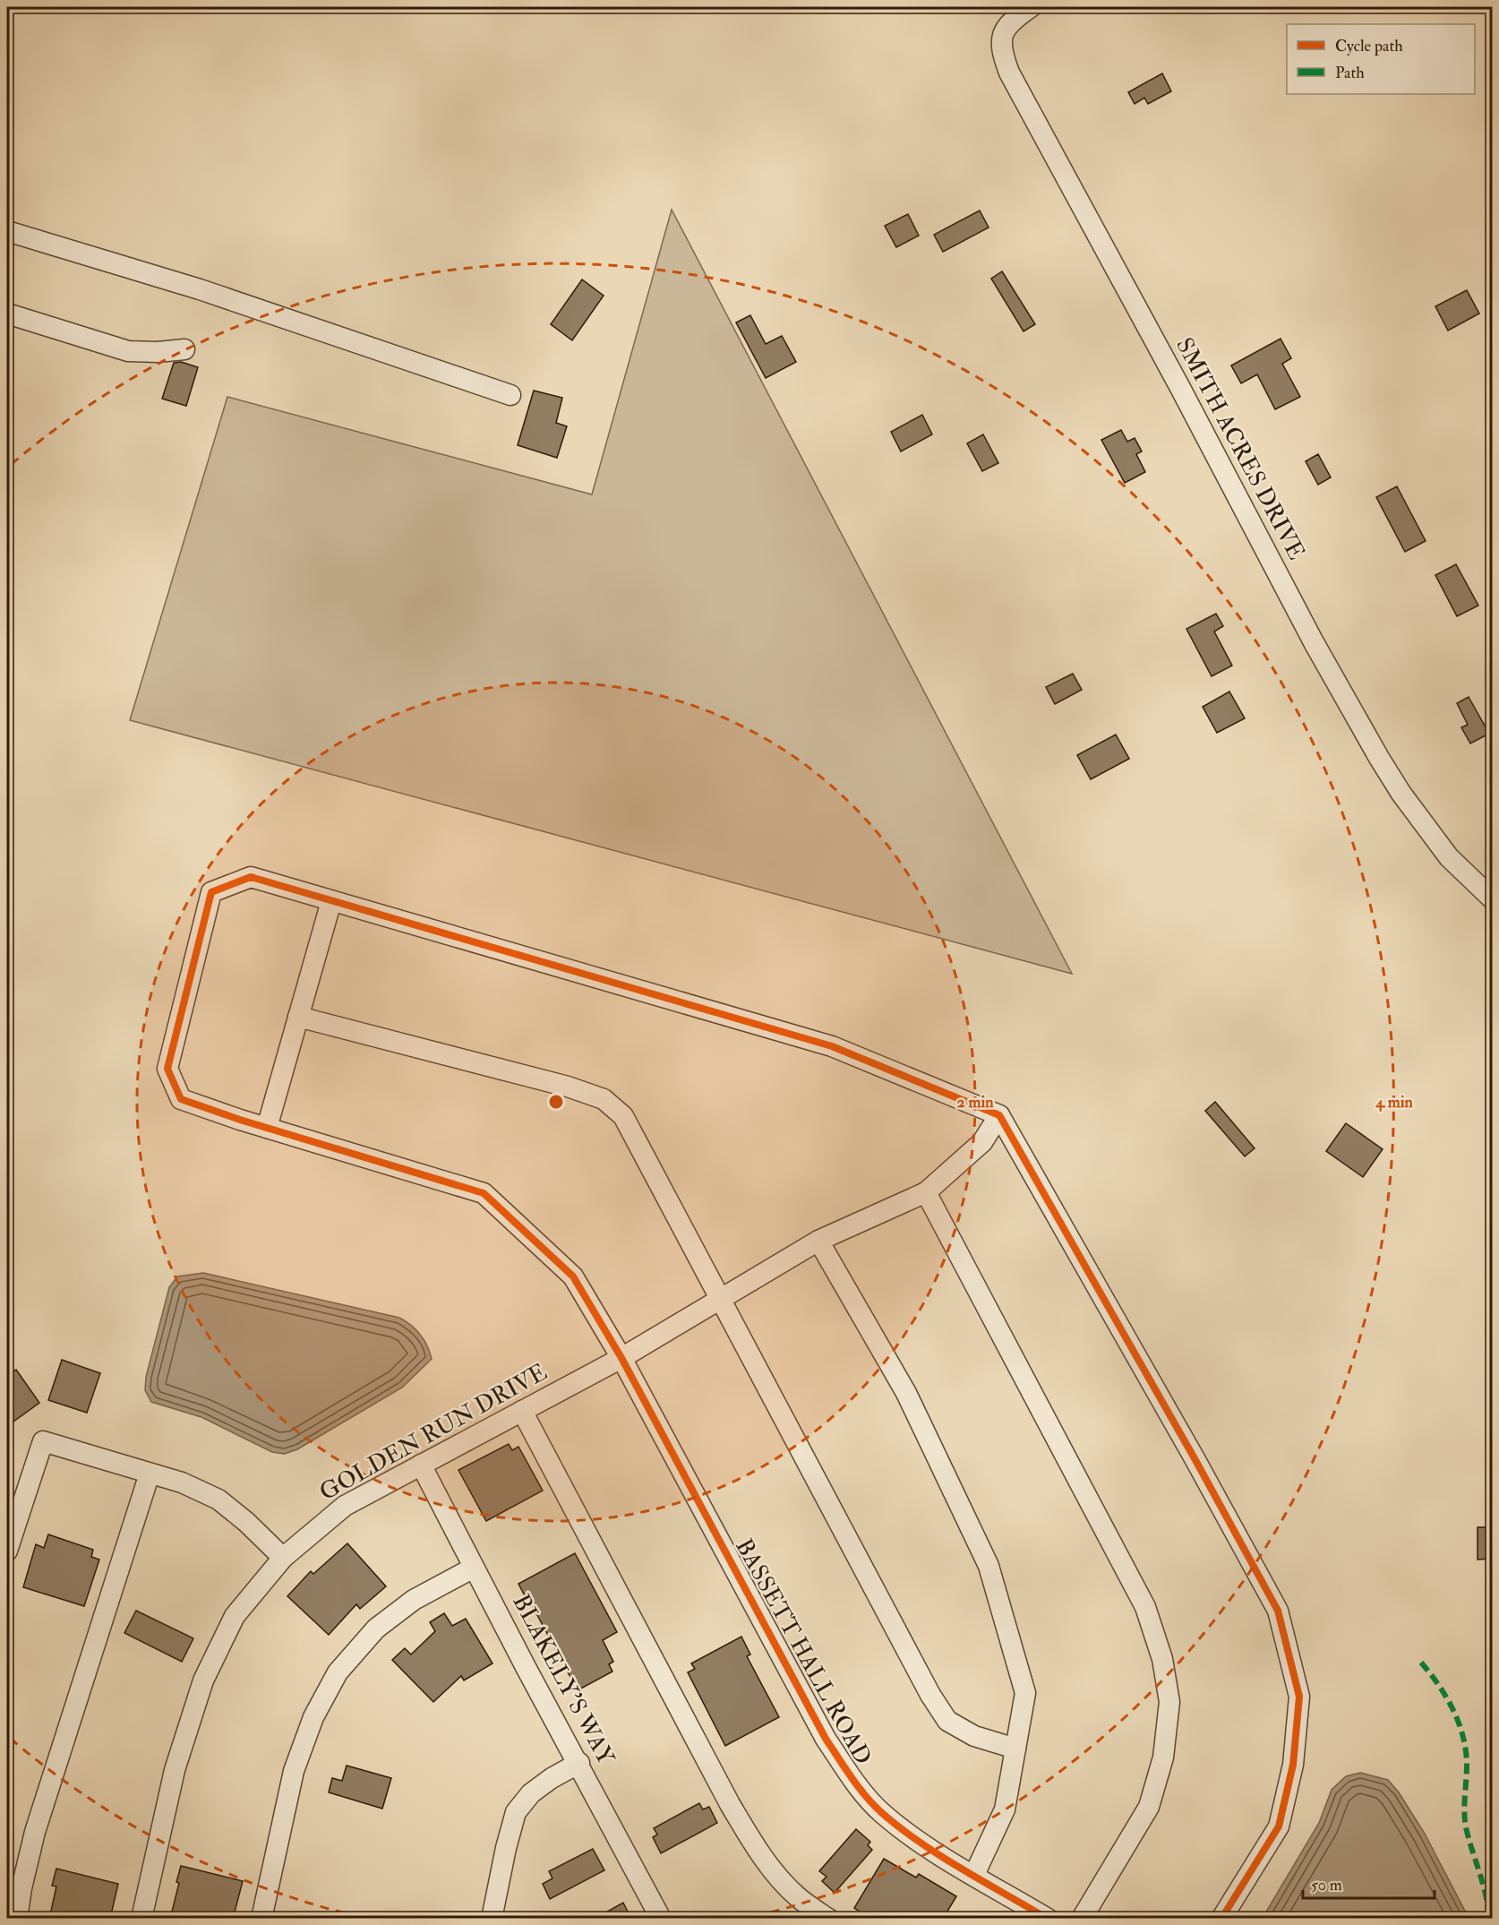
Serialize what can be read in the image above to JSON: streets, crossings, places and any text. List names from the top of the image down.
{
  "streets": {
    "street": [
      "SMITH ACRES DRIVE",
      "GOLDEN RUN DRIVE",
      "BASSETT HALL ROAD",
      "BLAKELY'S WAY"
    ]
  },
  "crossings": [
    ["GOLDEN RUN DRIVE", "BASSETT HALL ROAD"],
    ["GOLDEN RUN DRIVE", "BLAKELY'S WAY"]
  ],
  "legend": ["Cycle path", "Path"],
  "scale_bar": "50 m",
  "rings": ["2 min", "4 min"]
}
